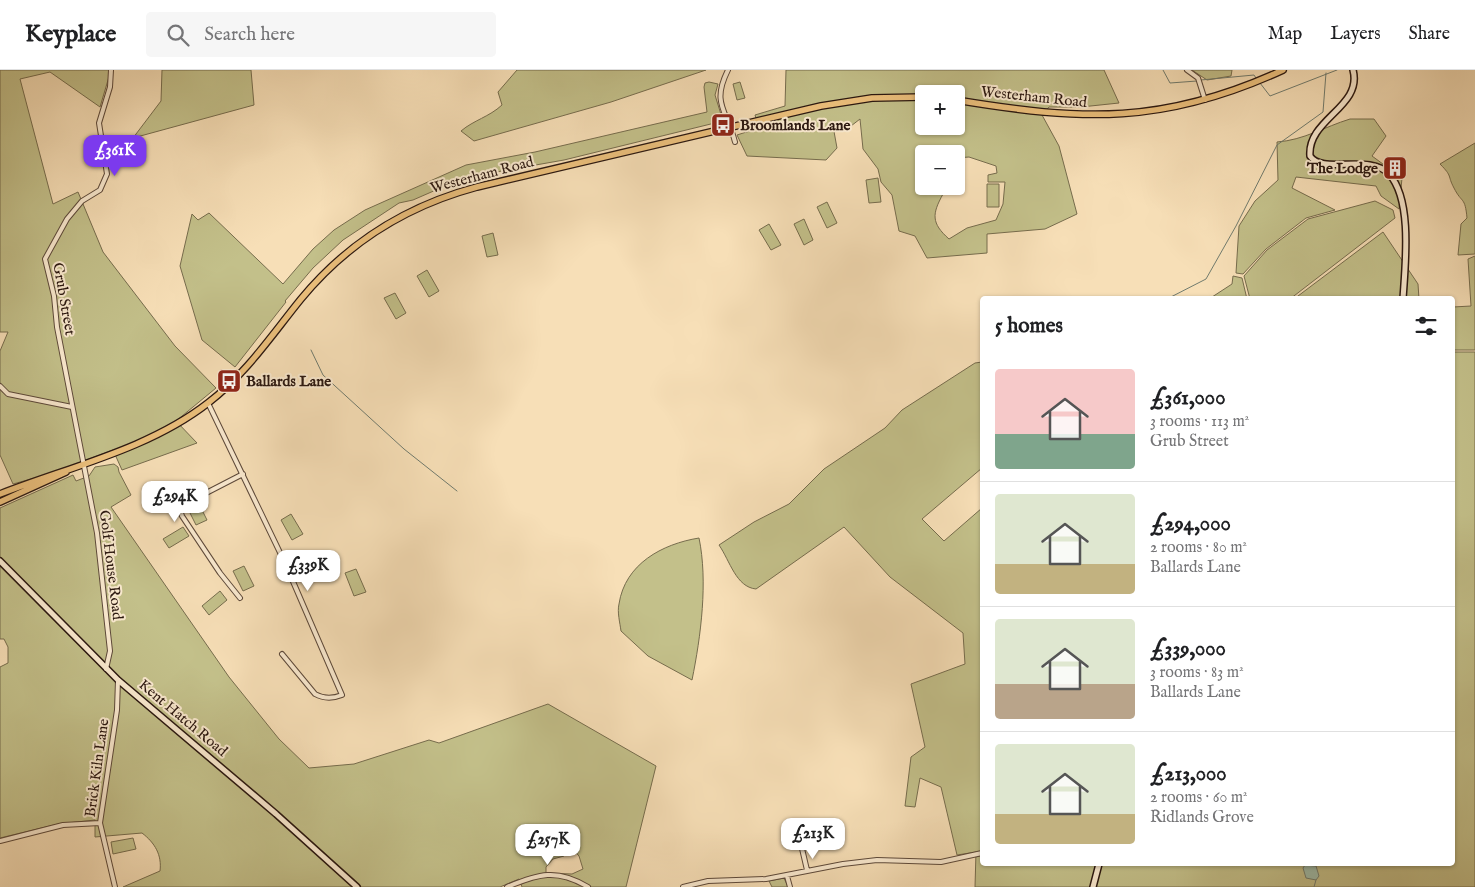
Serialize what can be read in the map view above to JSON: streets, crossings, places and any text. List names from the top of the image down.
{
  "streets": {
    "main road": ["Westerham Road", "Kent Hatch Road"],
    "street": ["Grub Street", "Golf House Road", "Brick Kiln Lane"]
  },
  "crossings": [
    ["Westerham Road", "Grub Street"],
    ["Westerham Road", "Golf House Road"],
    ["Grub Street", "Golf House Road"],
    ["Golf House Road", "Kent Hatch Road"],
    ["Kent Hatch Road", "Brick Kiln Lane"]
  ],
  "places": {
    "bus stop": ["Broomlands Lane", "Ballards Lane"],
    "building": ["The Lodge"]
  },
  "page": {
    "header": "Keyplace",
    "search": "Search here",
    "nav": ["Map", "Layers", "Share"],
    "map_buttons": ["+", "−"],
    "price": [
      "£361K",
      "£294K",
      "£339K",
      "£213K",
      "£257K"
    ],
    "heading": "5 homes",
    "list": [
      {
        "name": "£361,000",
        "note": "3 rooms · 113 m² · Grub Street"
      },
      {
        "name": "£294,000",
        "note": "2 rooms · 80 m² · Ballards Lane"
      },
      {
        "name": "£339,000",
        "note": "3 rooms · 83 m² · Ballards Lane"
      },
      {
        "name": "£213,000",
        "note": "2 rooms · 60 m² · Ridlands Grove"
      }
    ]
  }
}
